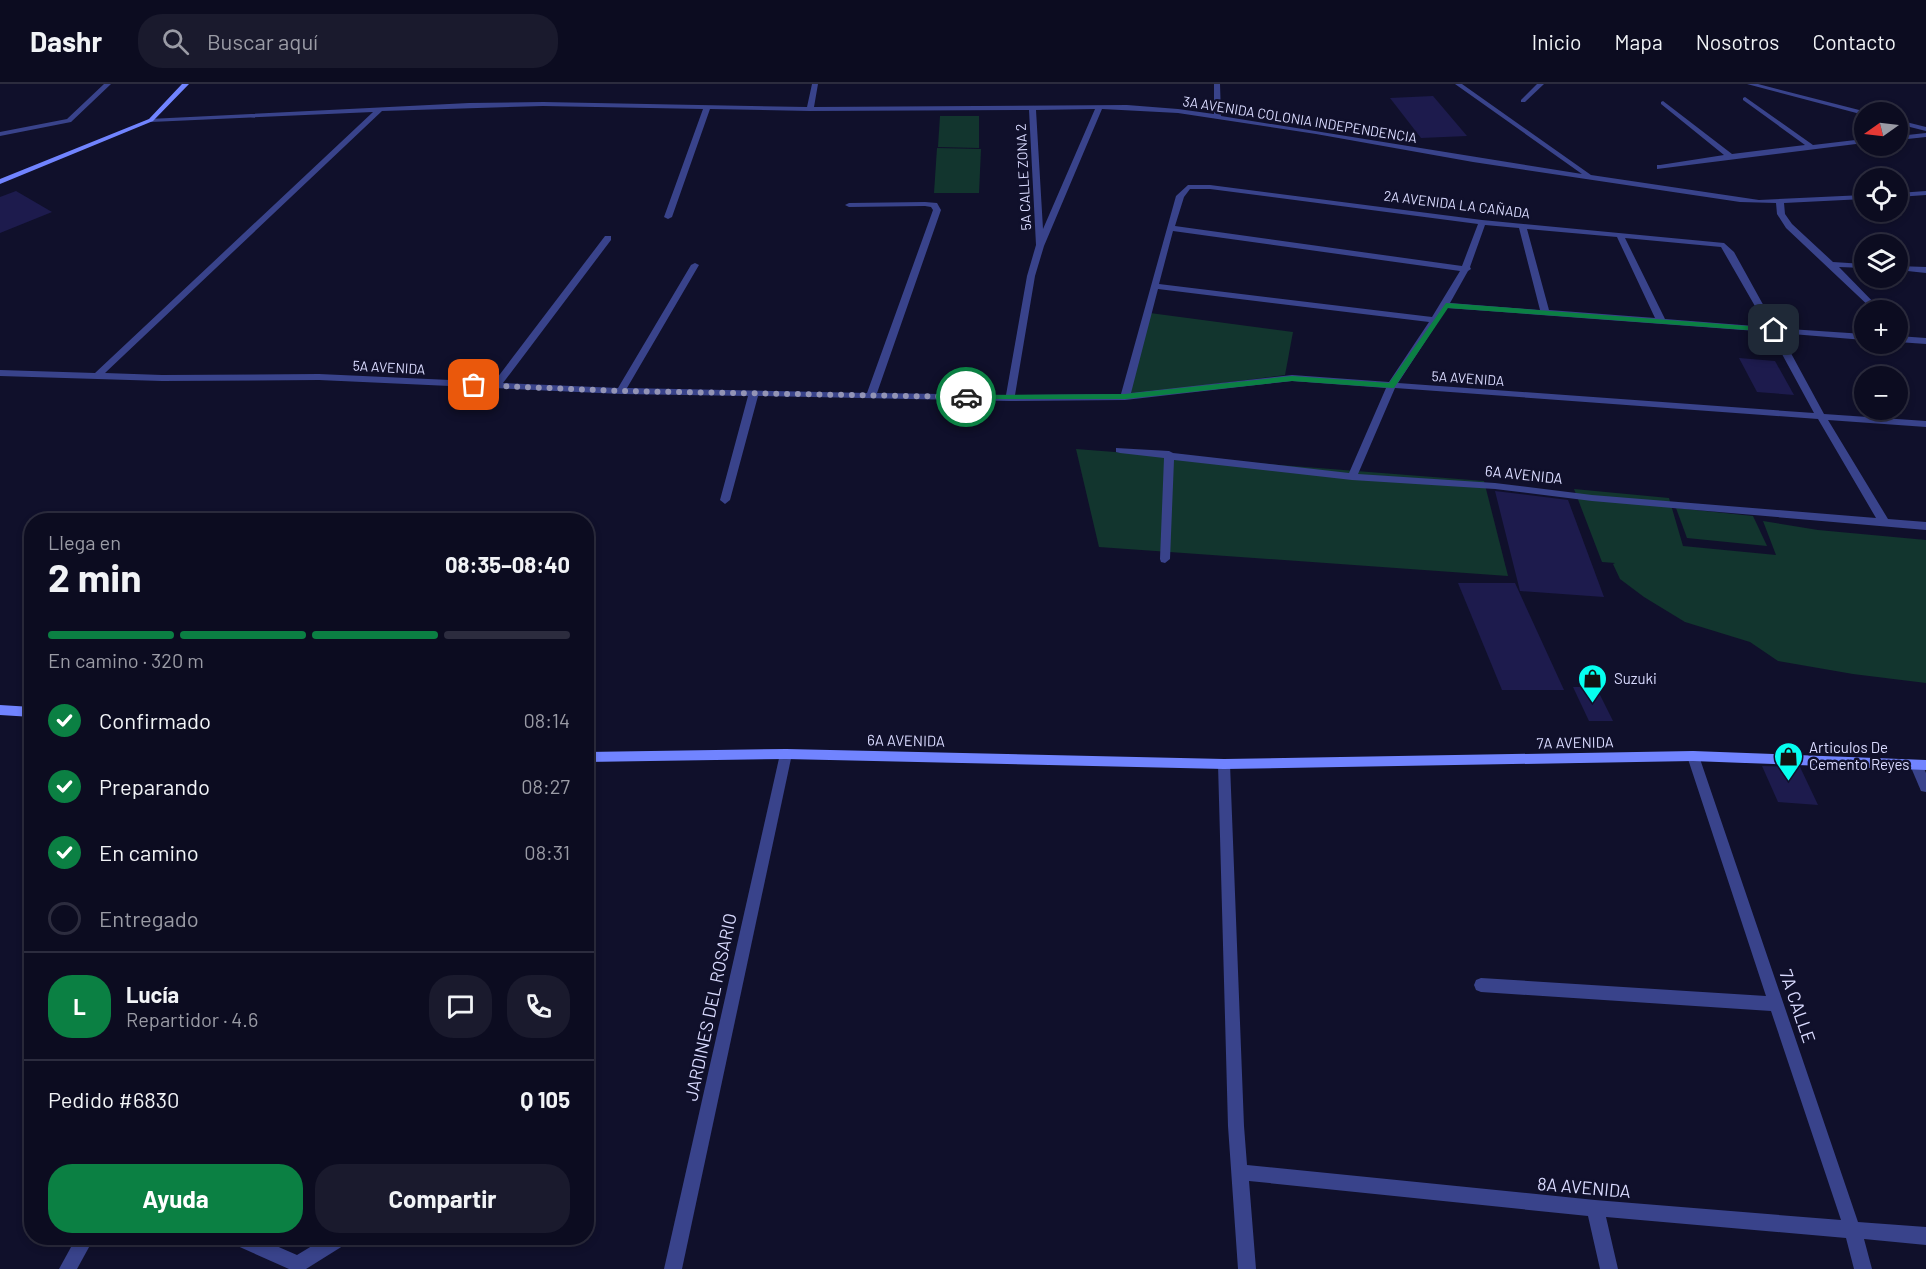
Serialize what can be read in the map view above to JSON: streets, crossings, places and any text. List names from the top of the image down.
{
  "streets": {
    "street": [
      "3A AVENIDA COLONIA INDEPENDENCIA",
      "5A CALLE ZONA 2",
      "2A AVENIDA LA CAÑADA",
      "5A AVENIDA",
      "6A AVENIDA",
      "7A AVENIDA",
      "7A CALLE",
      "JARDINES DEL ROSARIO",
      "8A AVENIDA"
    ]
  },
  "crossings": [
    ["3A AVENIDA COLONIA INDEPENDENCIA", "5A CALLE ZONA 2"],
    ["6A AVENIDA", "7A AVENIDA"],
    ["6A AVENIDA", "JARDINES DEL ROSARIO"],
    ["7A AVENIDA", "7A CALLE"],
    ["7A CALLE", "8A AVENIDA"]
  ],
  "places": {
    "shop": ["Suzuki", "Articulos De Cemento Reyes"]
  },
  "north": "left",
  "page": {
    "header": "Dashr",
    "search": "Buscar aquí",
    "nav": [
      "Inicio",
      "Mapa",
      "Nosotros",
      "Contacto"
    ],
    "map_buttons": ["+", "−"],
    "heading": ["2 min", "Llega en", "08:35–08:40"],
    "panel": [
      "Lucía",
      "Repartidor · 4.6",
      "Pedido #6830",
      "Q 105"
    ],
    "bar": "En camino · 320 m",
    "list": [
      ["Confirmado", "08:14"],
      ["Preparando", "08:27"],
      ["En camino", "08:31"],
      "Entregado"
    ],
    "round": "L",
    "buttons": ["Ayuda", "Compartir"]
  }
}
